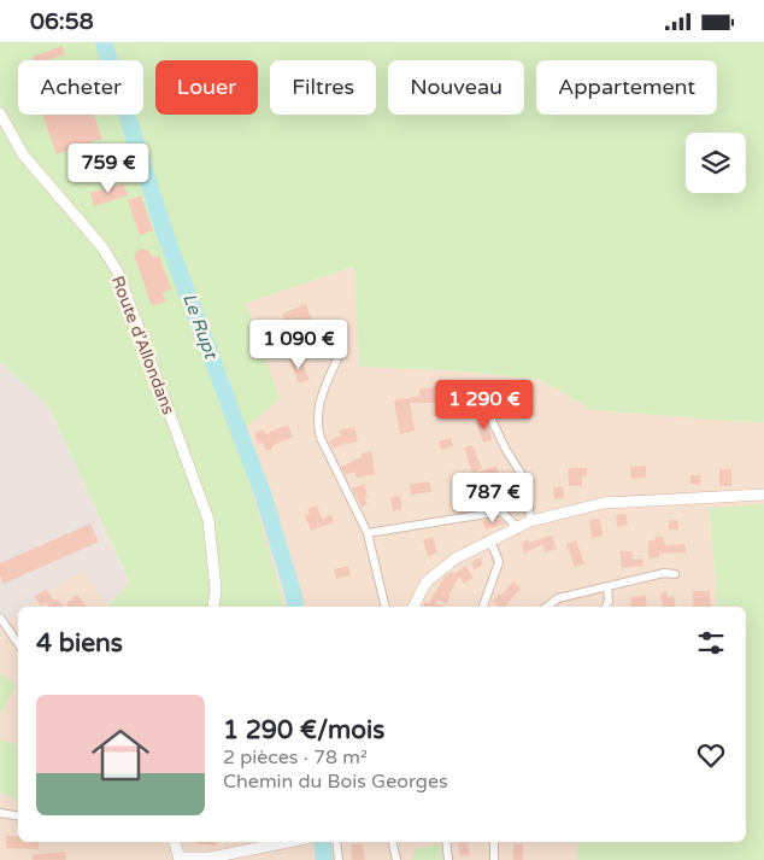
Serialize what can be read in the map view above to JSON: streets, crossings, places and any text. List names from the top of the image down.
{
  "streets": {
    "main road": ["Route d’Allondans"]
  },
  "water": ["Le Rupt"],
  "page": {
    "status": "06:58",
    "chip": [
      "Acheter",
      "Louer",
      "Filtres",
      "Nouveau",
      "Appartement"
    ],
    "price": [
      "759 €",
      "1 090 €",
      "1 290 €",
      "787 €"
    ],
    "heading": "4 biens",
    "list": [
      {
        "name": "1 290 €/mois",
        "note": "2 pièces · 78 m² · Chemin du Bois Georges"
      }
    ]
  }
}
